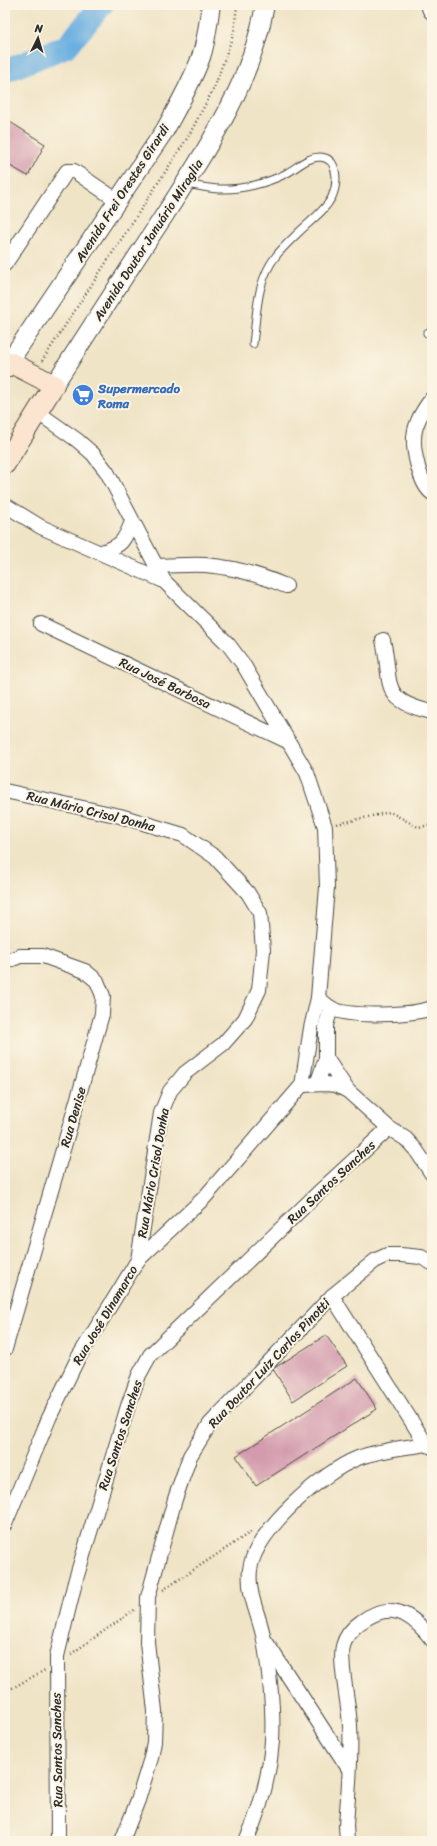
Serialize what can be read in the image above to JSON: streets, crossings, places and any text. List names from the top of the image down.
{
  "streets": {
    "main road": ["Avenida Doutor Januário Miraglia"],
    "street": [
      "Avenida Frei Orestes Girardi",
      "Rua José Barbosa",
      "Rua Mário Crisol Donha",
      "Rua Denise",
      "Rua Santos Sanches",
      "Rua José Dinamarco",
      "Rua Doutor Luiz Carlos Pinotti"
    ]
  },
  "crossings": [
    ["Rua Mário Crisol Donha", "Rua José Dinamarco"]
  ],
  "places": {
    "supermarket": ["Supermercado Roma"]
  },
  "north": "top"
}
